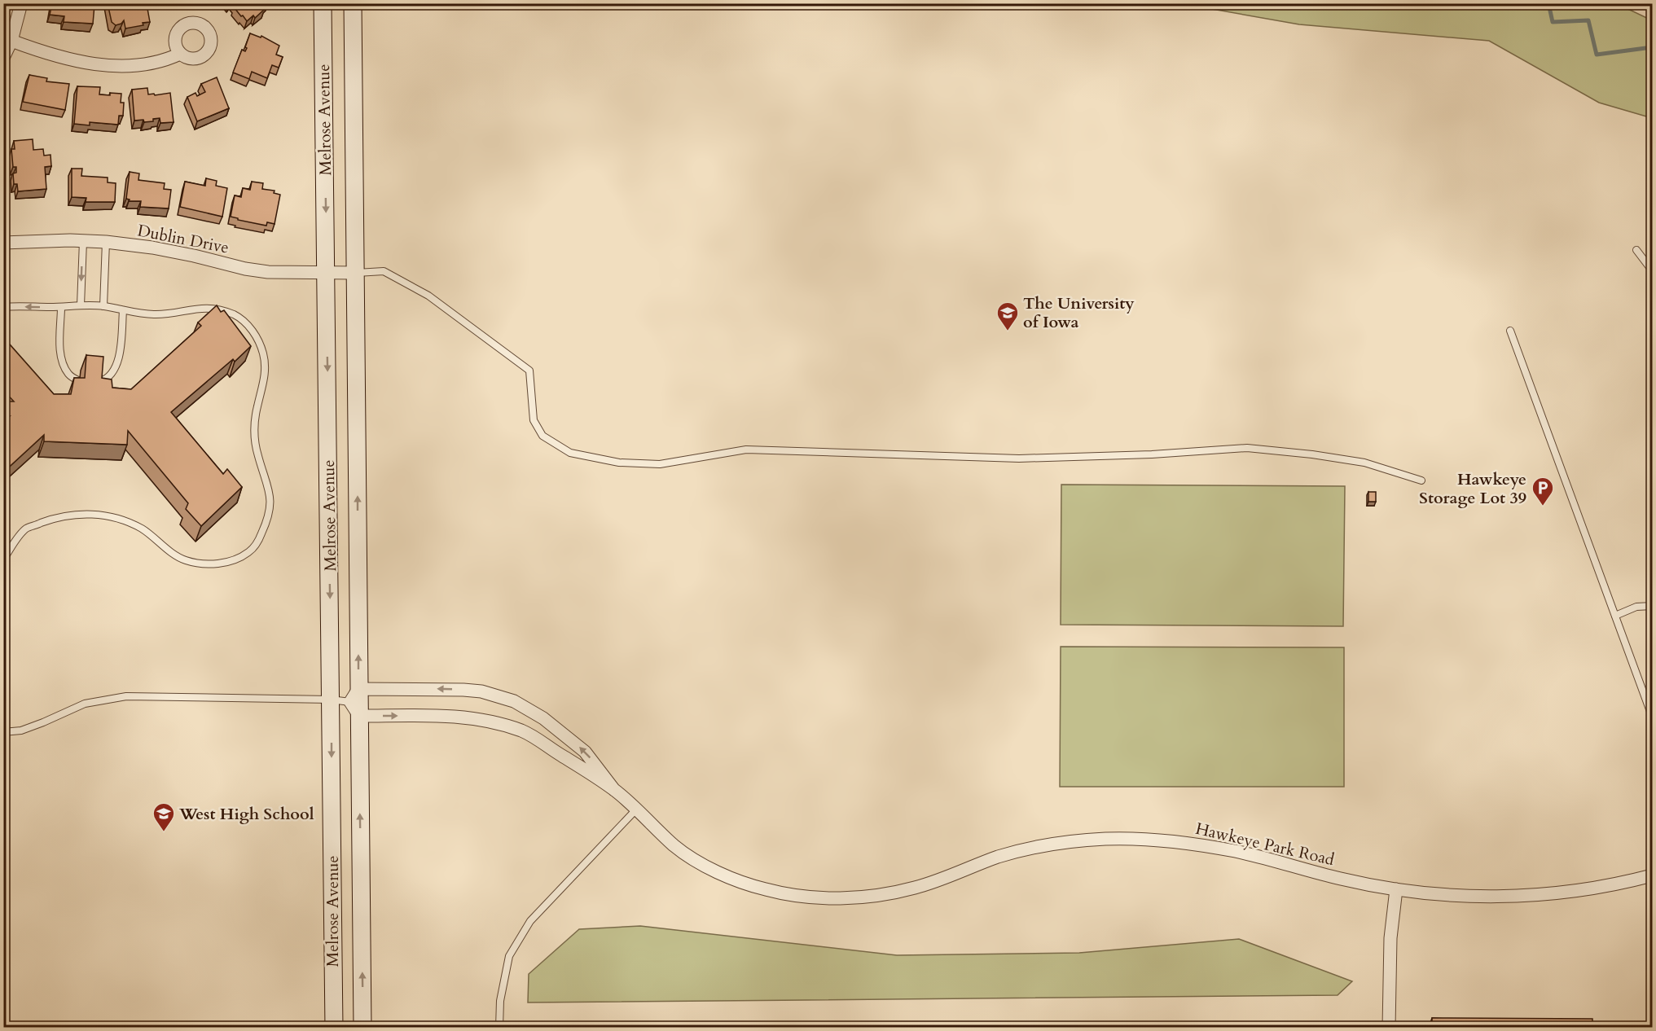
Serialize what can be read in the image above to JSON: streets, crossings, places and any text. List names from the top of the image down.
{
  "streets": {
    "main road": ["Melrose Avenue"],
    "street": ["Dublin Drive", "Hawkeye Park Road"]
  },
  "crossings": [
    ["Melrose Avenue", "Dublin Drive"],
    ["Melrose Avenue", "Hawkeye Park Road"]
  ],
  "places": {
    "school or university": ["The University of Iowa", "West High School"],
    "parking": ["Hawkeye Storage Lot 39"]
  }
}
